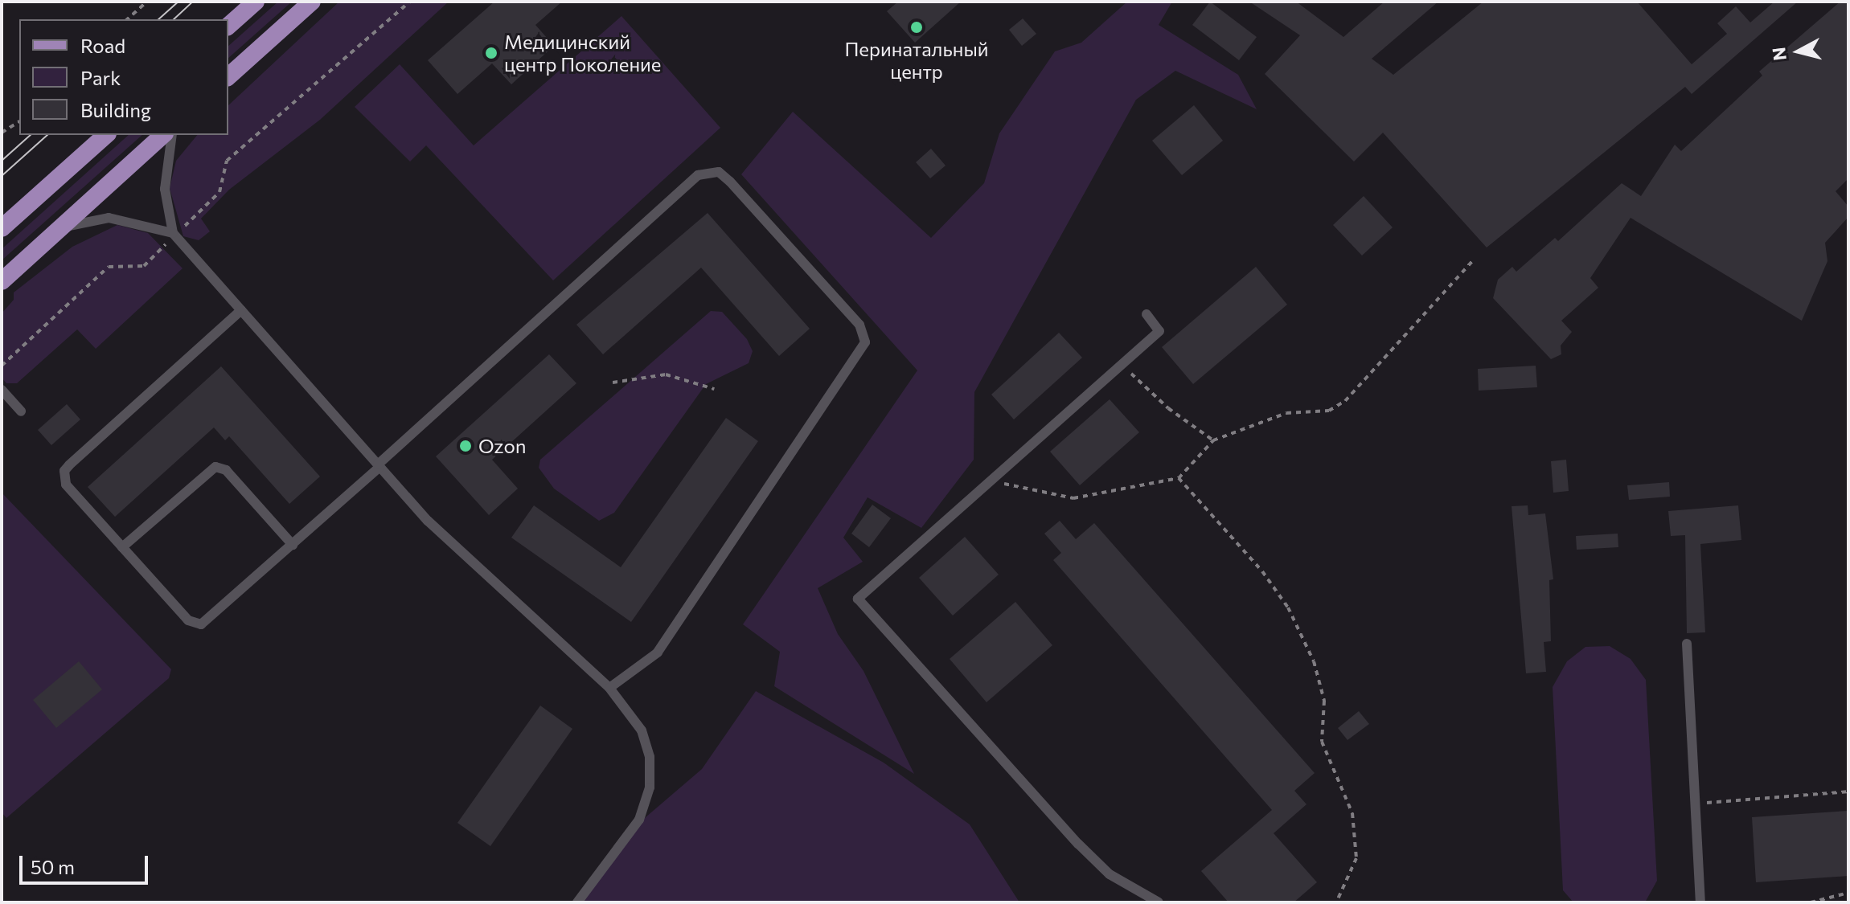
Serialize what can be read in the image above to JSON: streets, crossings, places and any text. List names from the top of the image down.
{
  "places": ["Перинатальный центр", "Медицинский центр Поколение", "Ozon"],
  "legend": ["Road", "Park", "Building"],
  "scale_bar": "50 m",
  "north": "left"
}
